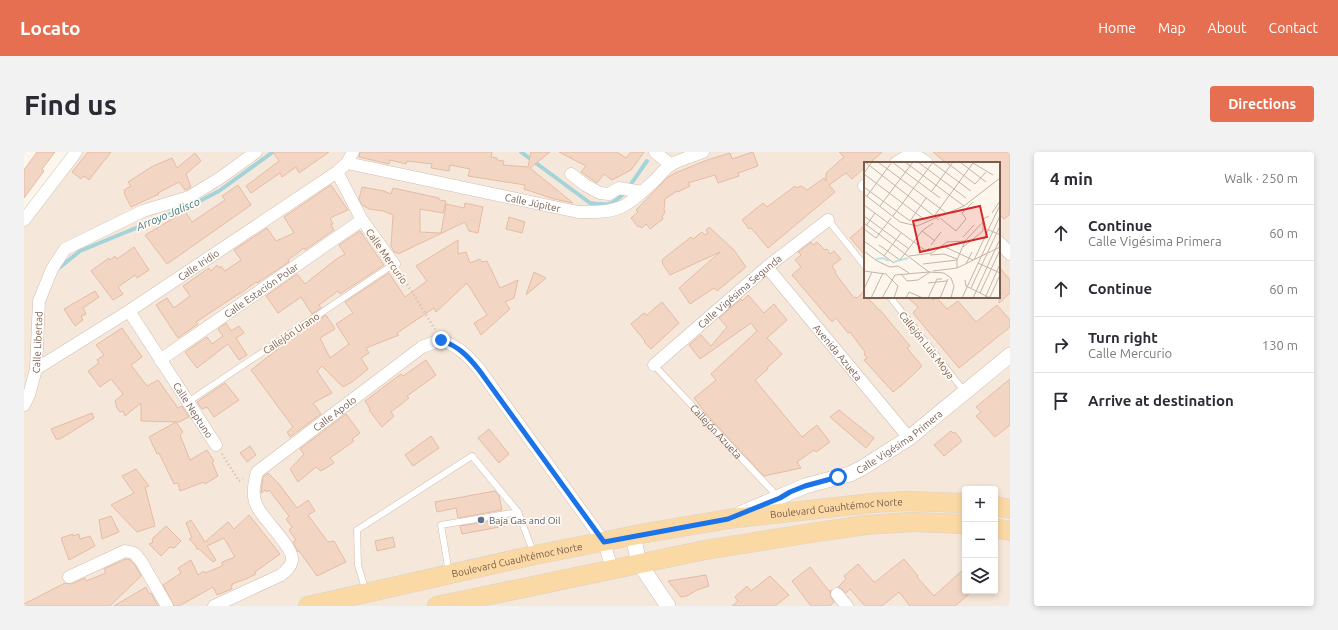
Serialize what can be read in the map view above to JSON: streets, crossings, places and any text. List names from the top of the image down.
{
  "streets": {
    "main road": ["Boulevard Cuauhtémoc Norte"],
    "street": [
      "Calle Júpiter",
      "Calle Mercurio",
      "Calle Iridio",
      "Calle Estación Polar",
      "Calle Vigésima Segunda",
      "Calle Libertad",
      "Avenida Azueta",
      "Calle Neptuno",
      "Calle Apolo",
      "Calle Vigésima Primera"
    ],
    "lane": ["Callejón Urano", "Callejón Luis Moya", "Callejón Azueta"]
  },
  "crossings": [
    ["Calle Júpiter", "Calle Iridio"],
    ["Calle Mercurio", "Calle Iridio"],
    ["Calle Mercurio", "Calle Estación Polar"],
    ["Calle Mercurio", "Callejón Urano"],
    ["Calle Mercurio", "Calle Apolo"],
    ["Calle Iridio", "Calle Libertad"],
    ["Calle Iridio", "Calle Neptuno"],
    ["Calle Estación Polar", "Calle Neptuno"],
    ["Calle Vigésima Segunda", "Avenida Azueta"],
    ["Calle Vigésima Segunda", "Callejón Azueta"],
    ["Callejón Urano", "Calle Neptuno"],
    ["Callejón Luis Moya", "Calle Vigésima Primera"],
    ["Avenida Azueta", "Calle Vigésima Primera"],
    ["Calle Neptuno", "Calle Apolo"],
    ["Callejón Azueta", "Calle Vigésima Primera"],
    ["Calle Vigésima Primera", "Boulevard Cuauhtémoc Norte"]
  ],
  "water": ["Arroyo Jalisco"],
  "places": ["Baja Gas and Oil"],
  "page": {
    "header": "Locato",
    "nav": [
      "Home",
      "Map",
      "About",
      "Contact"
    ],
    "buttons": "Directions",
    "title": "Find us",
    "heading": ["4 min", "Walk · 250 m"],
    "list": [
      ["Continue", "Calle Vigésima Primera", "60 m"],
      ["Continue", "60 m"],
      ["Turn right", "Calle Mercurio", "130 m"],
      "Arrive at destination"
    ],
    "map_buttons": ["+", "−"]
  }
}
